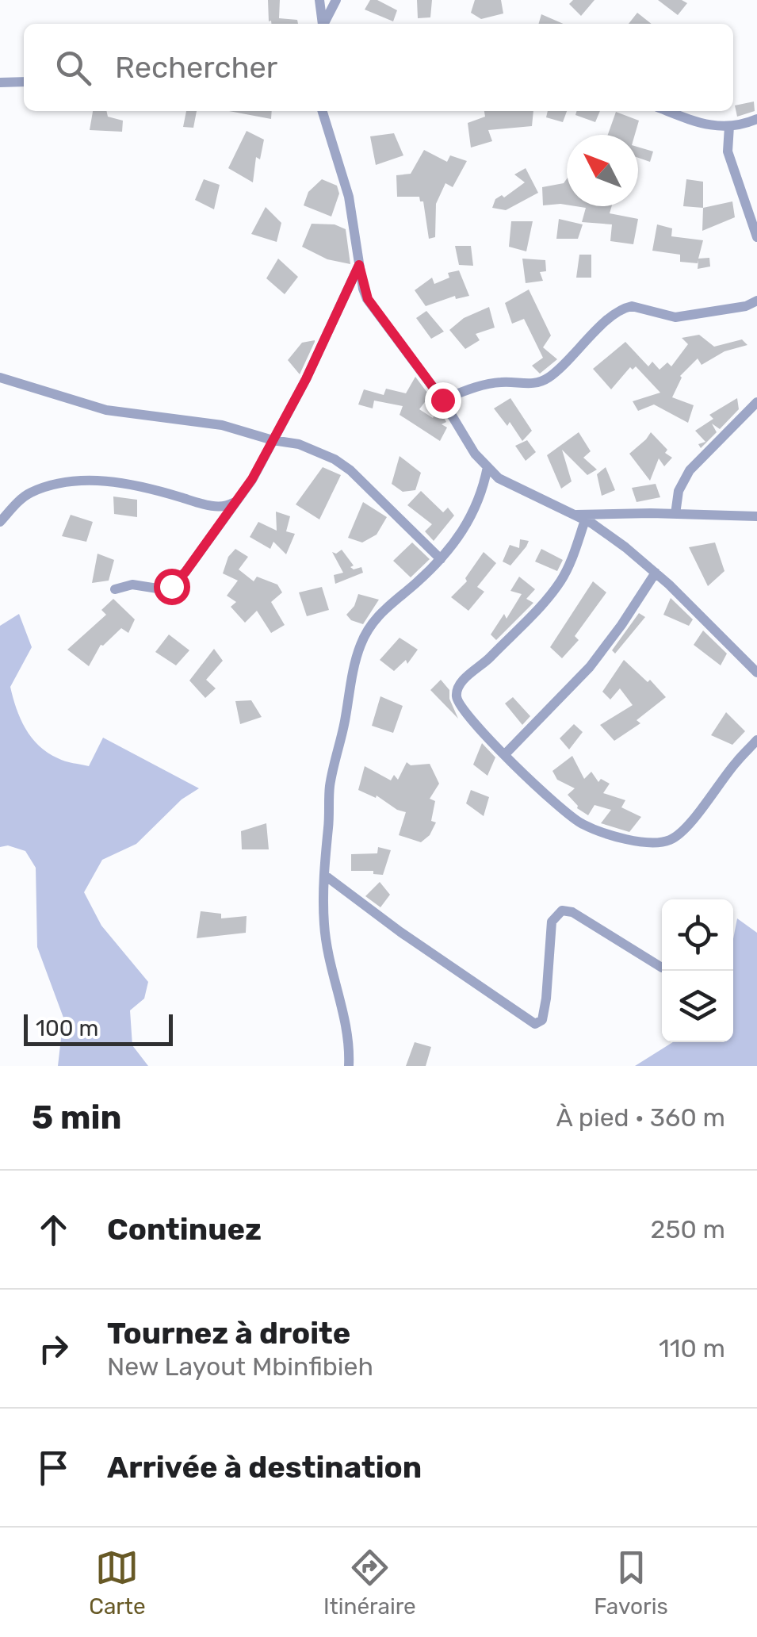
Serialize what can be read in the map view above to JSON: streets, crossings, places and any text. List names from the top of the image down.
{
  "scale_bar": "100 m",
  "north": "top left",
  "page": {
    "search": "Rechercher",
    "scale": "100 m",
    "heading": ["5 min", "À pied · 360 m"],
    "list": [
      ["Continuez", "250 m"],
      ["Tournez à droite", "New Layout Mbinfibieh", "110 m"],
      "Arrivée à destination"
    ],
    "nav": ["Carte", "Itinéraire", "Favoris"]
  }
}
